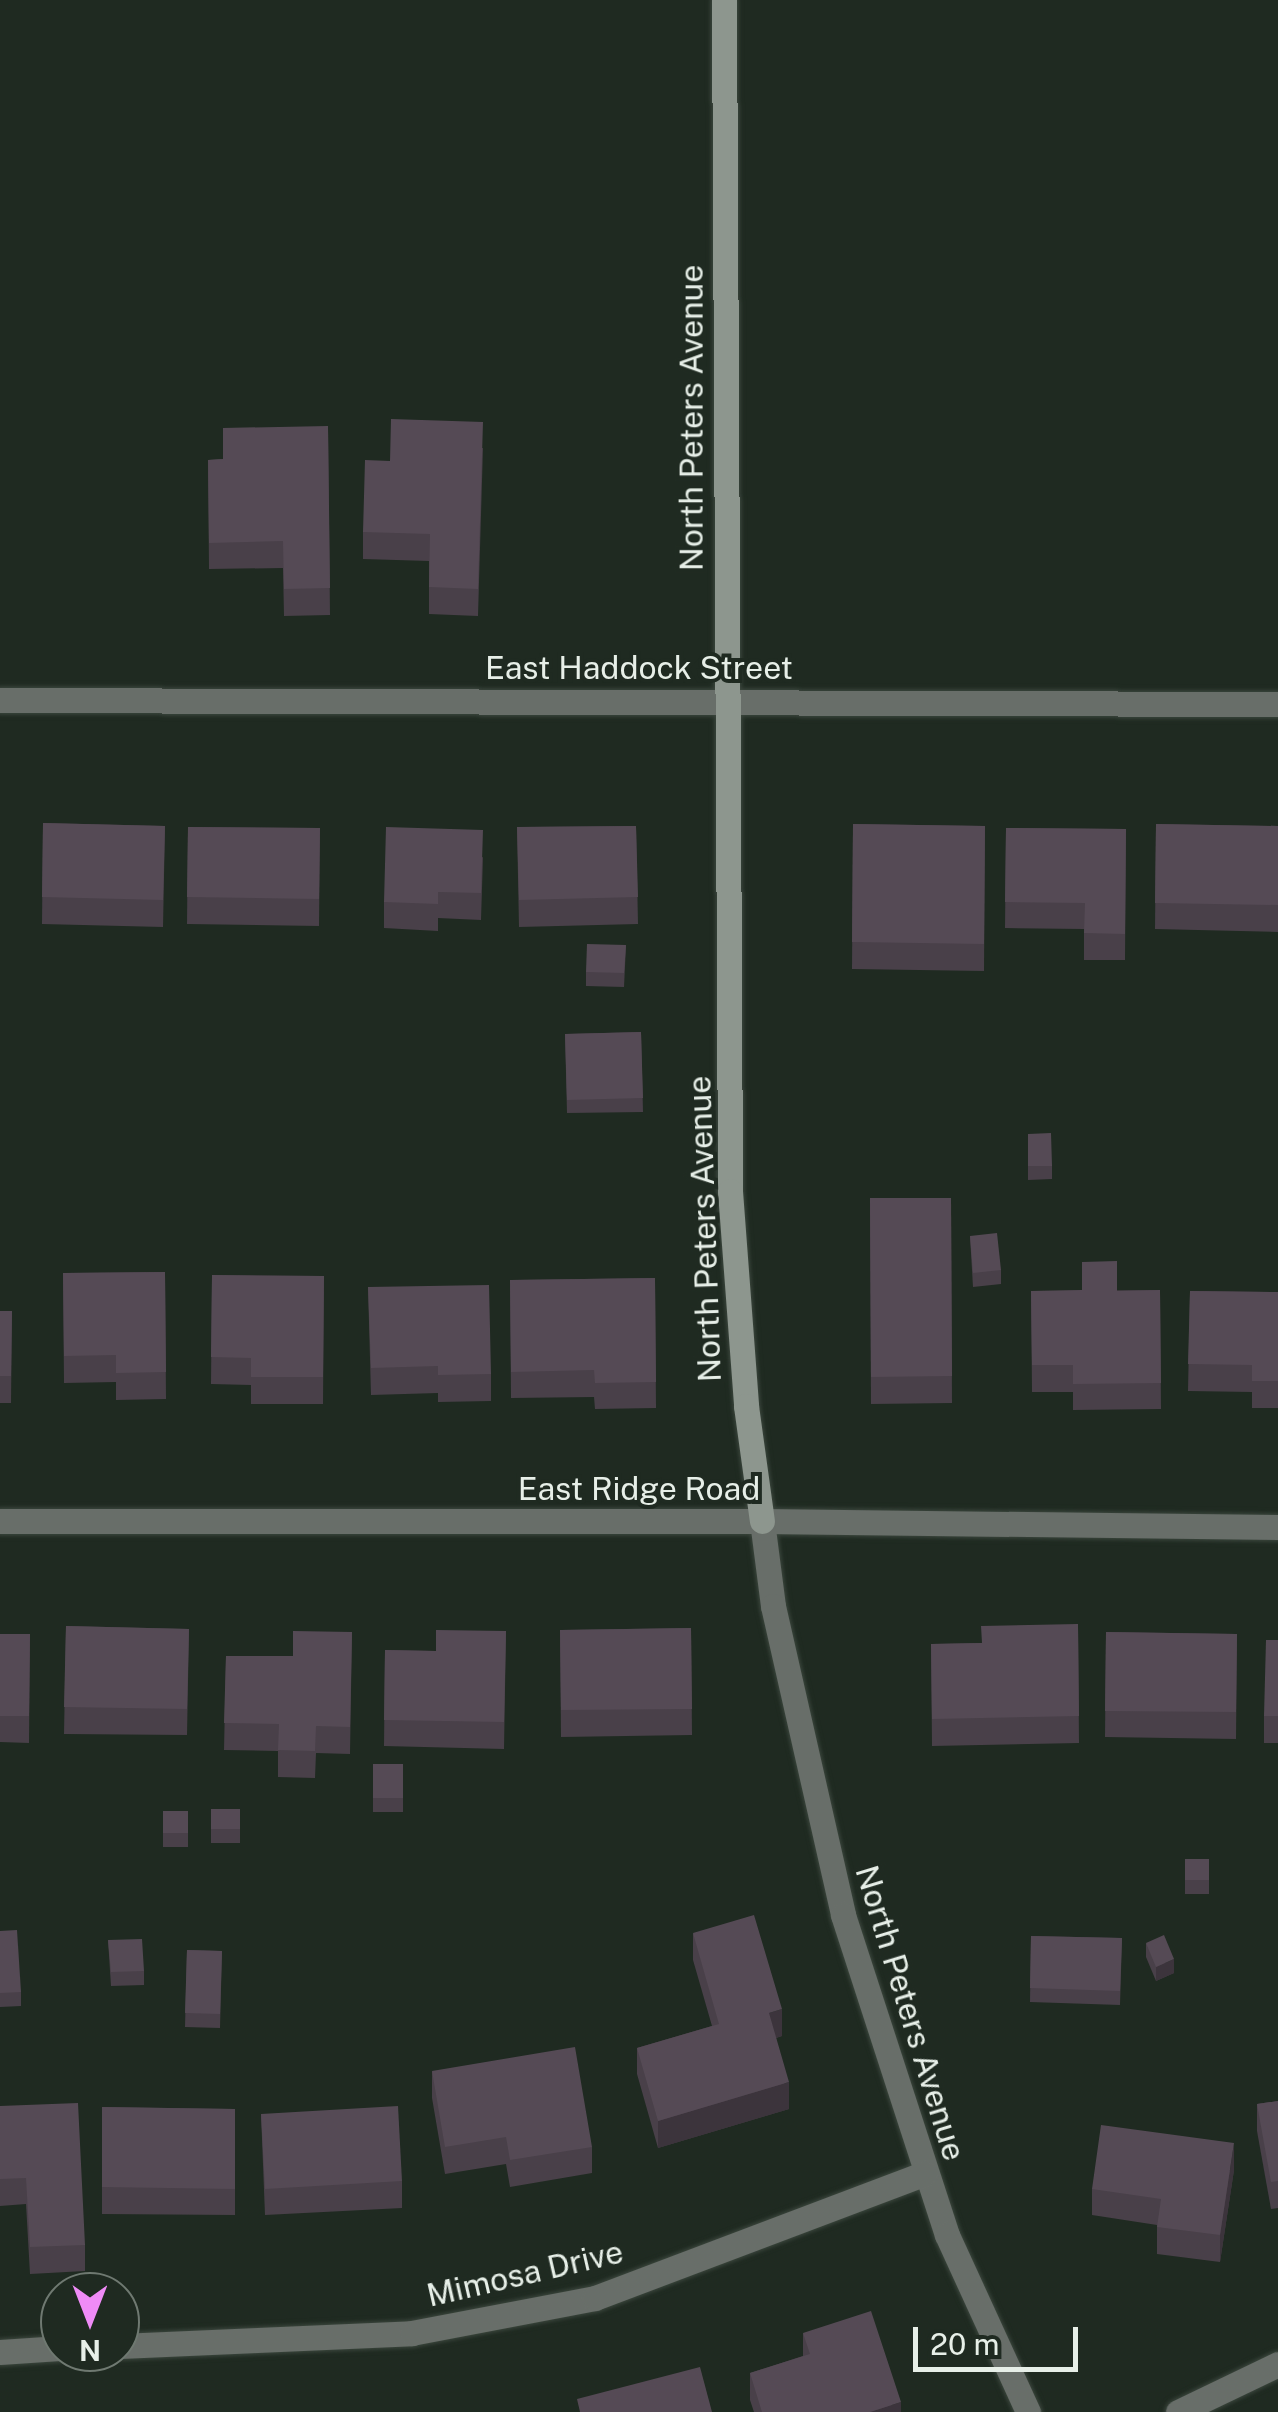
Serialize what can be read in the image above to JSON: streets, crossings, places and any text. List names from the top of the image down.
{
  "streets": {
    "street": [
      "North Peters Avenue",
      "East Haddock Street",
      "East Ridge Road",
      "Mimosa Drive"
    ]
  },
  "crossings": [
    ["North Peters Avenue", "East Haddock Street"],
    ["North Peters Avenue", "East Ridge Road"],
    ["North Peters Avenue", "Mimosa Drive"]
  ],
  "scale_bar": "20 m",
  "north": "bottom"
}
